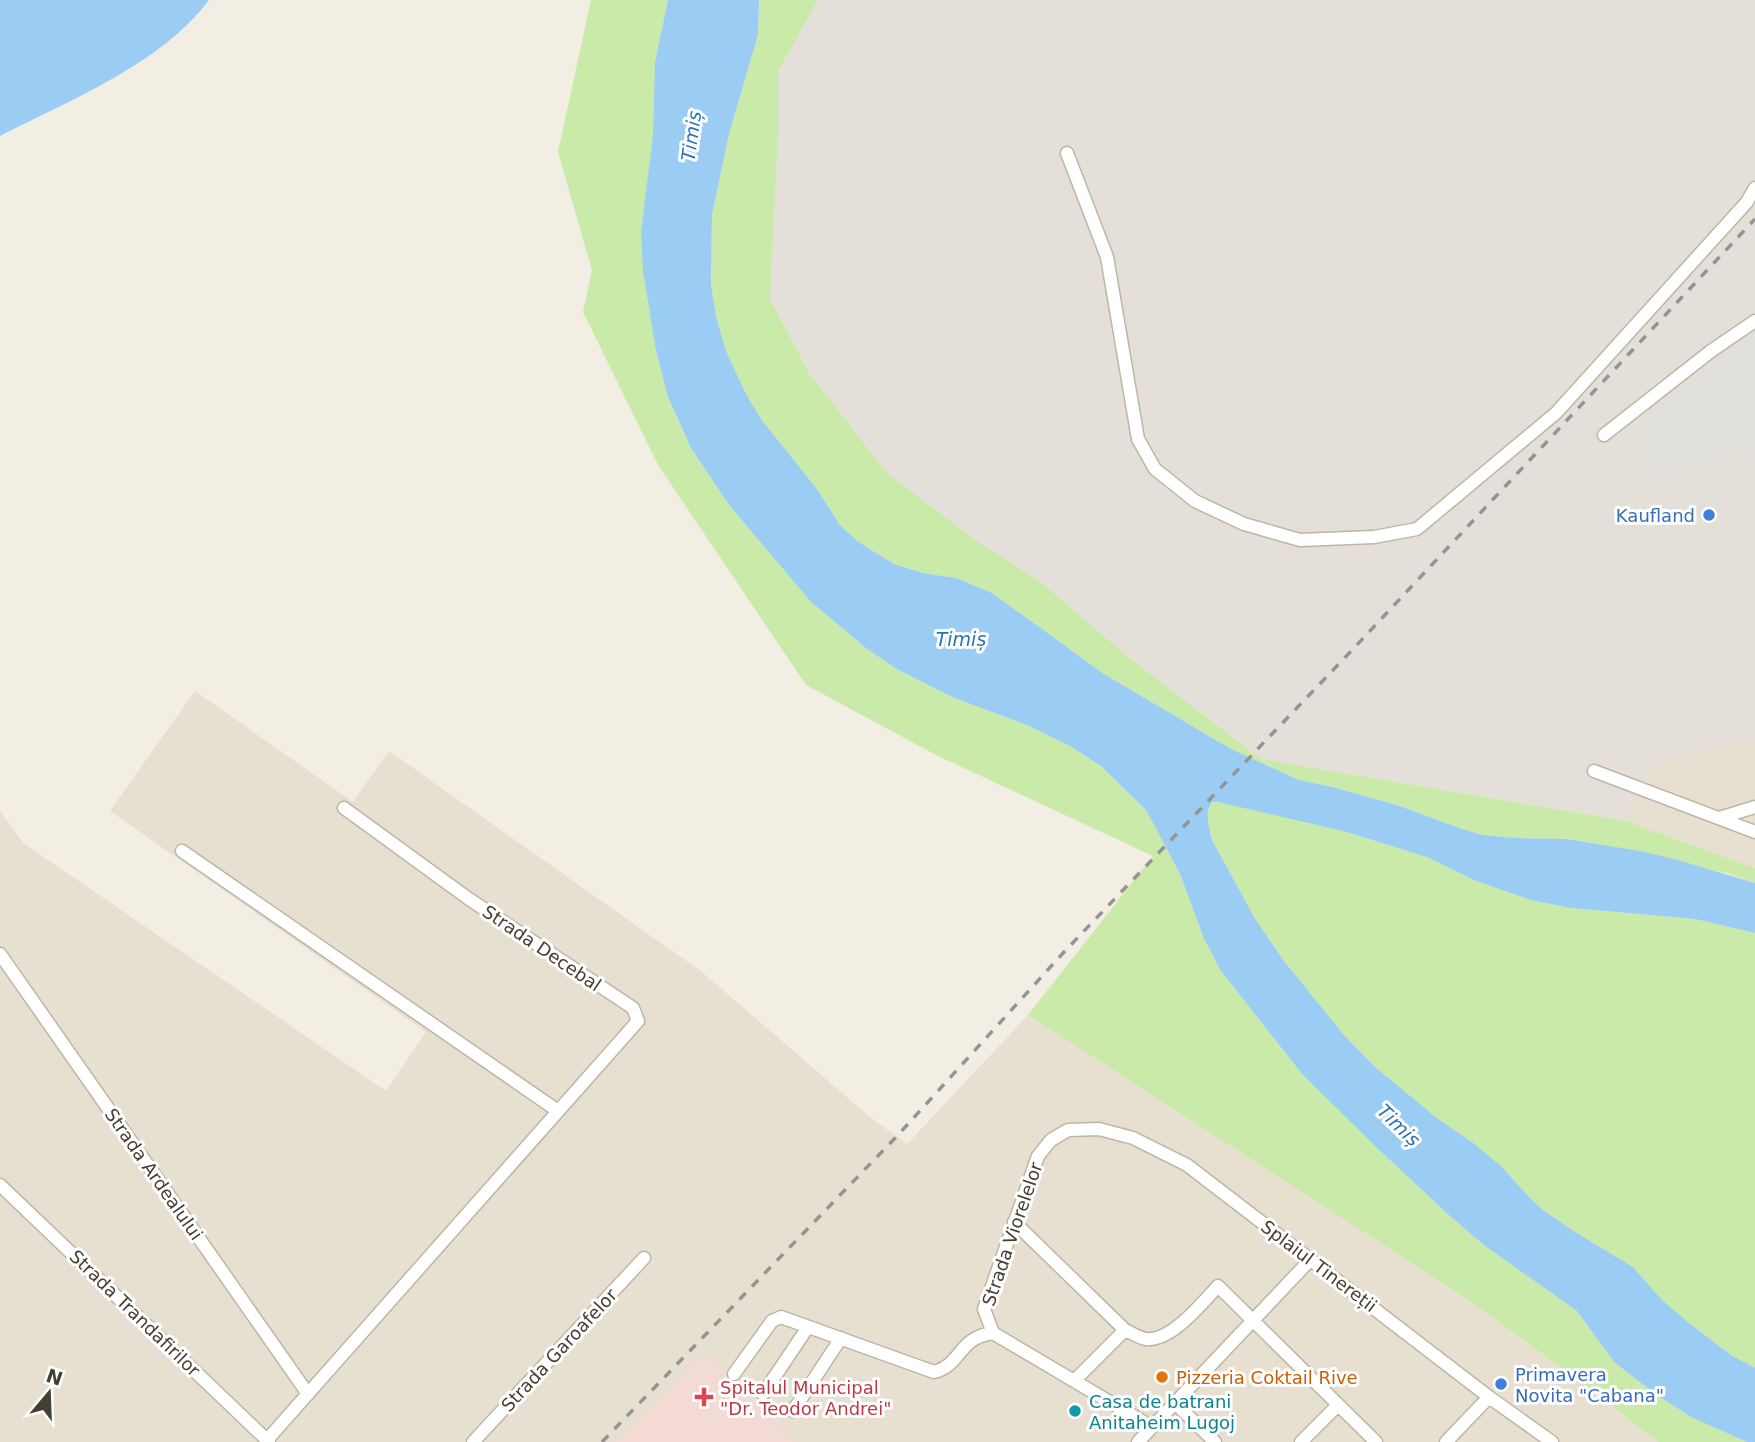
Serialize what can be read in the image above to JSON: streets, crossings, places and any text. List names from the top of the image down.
{
  "streets": {
    "street": [
      "Strada Decebal",
      "Strada Ardealului",
      "Strada Viorelelor",
      "Splaiul Tinereții",
      "Strada Trandafirilor",
      "Strada Garoafelor"
    ]
  },
  "crossings": [
    ["Strada Decebal", "Strada Ardealului"],
    ["Strada Decebal", "Strada Trandafirilor"],
    ["Strada Viorelelor", "Splaiul Tinereții"]
  ],
  "water": ["Timiș"],
  "places": {
    "other": [
      "Kaufland",
      "Pizzeria Coktail Rive",
      "Primavera Novita \"Cabana\"",
      "Casa de batrani Anitaheim Lugoj"
    ],
    "health": ["Spitalul Municipal \"Dr. Teodor Andrei\""]
  },
  "north": "top"
}
